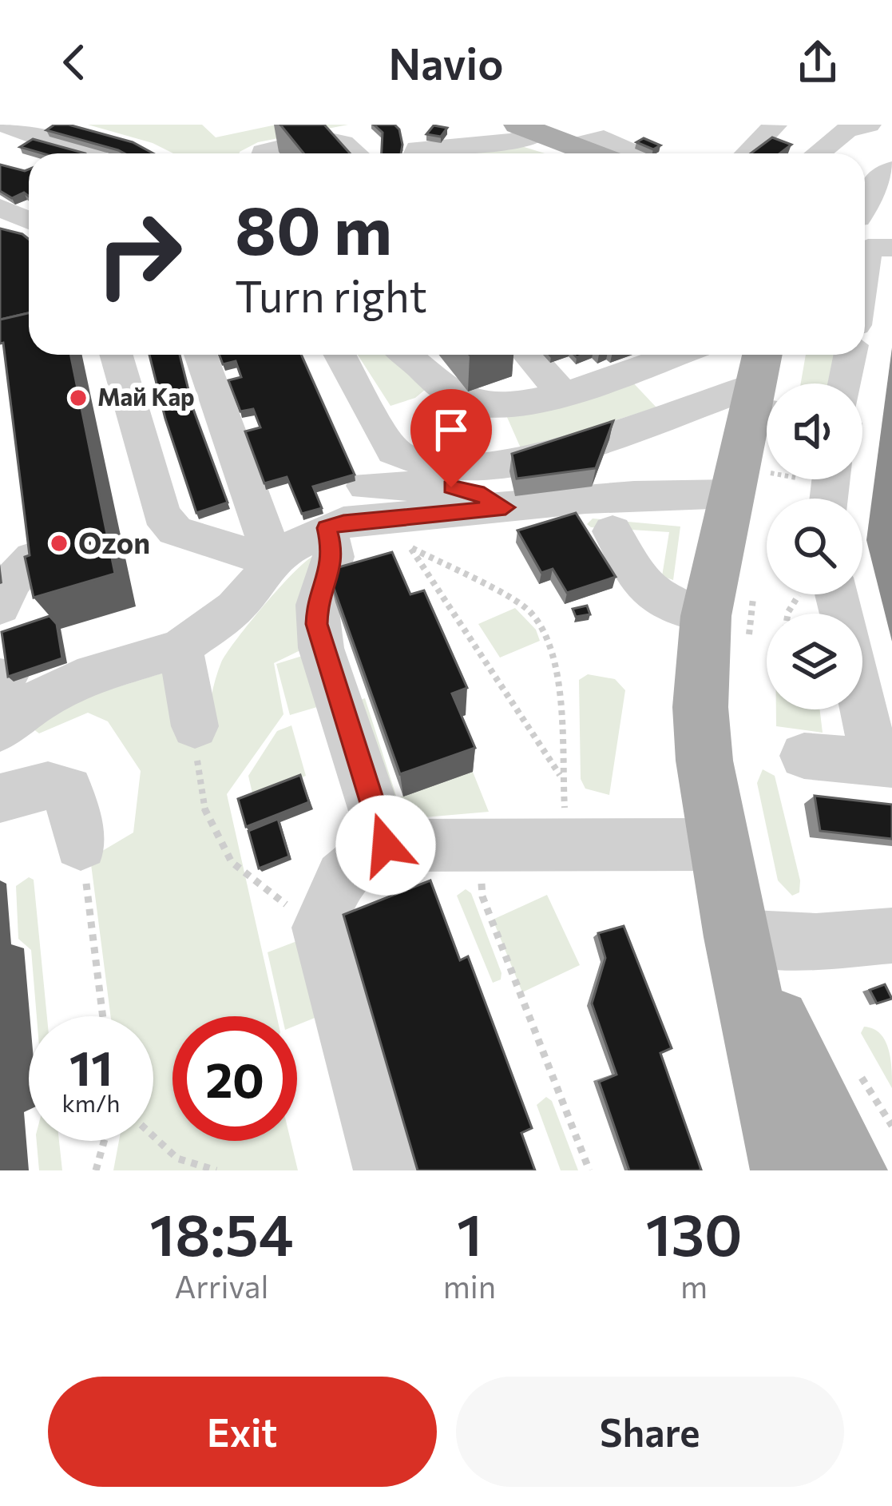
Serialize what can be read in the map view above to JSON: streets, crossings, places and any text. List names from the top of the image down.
{
  "places": ["Май Кар", "Ozon"],
  "page": {
    "header": "Navio",
    "turn": ["80 m", "Turn right"],
    "speed": "11 km/h",
    "limit": "20",
    "eta": [
      "18:54",
      "Arrival",
      "1",
      "min",
      "130",
      "m"
    ],
    "buttons": ["Exit", "Share"]
  }
}
